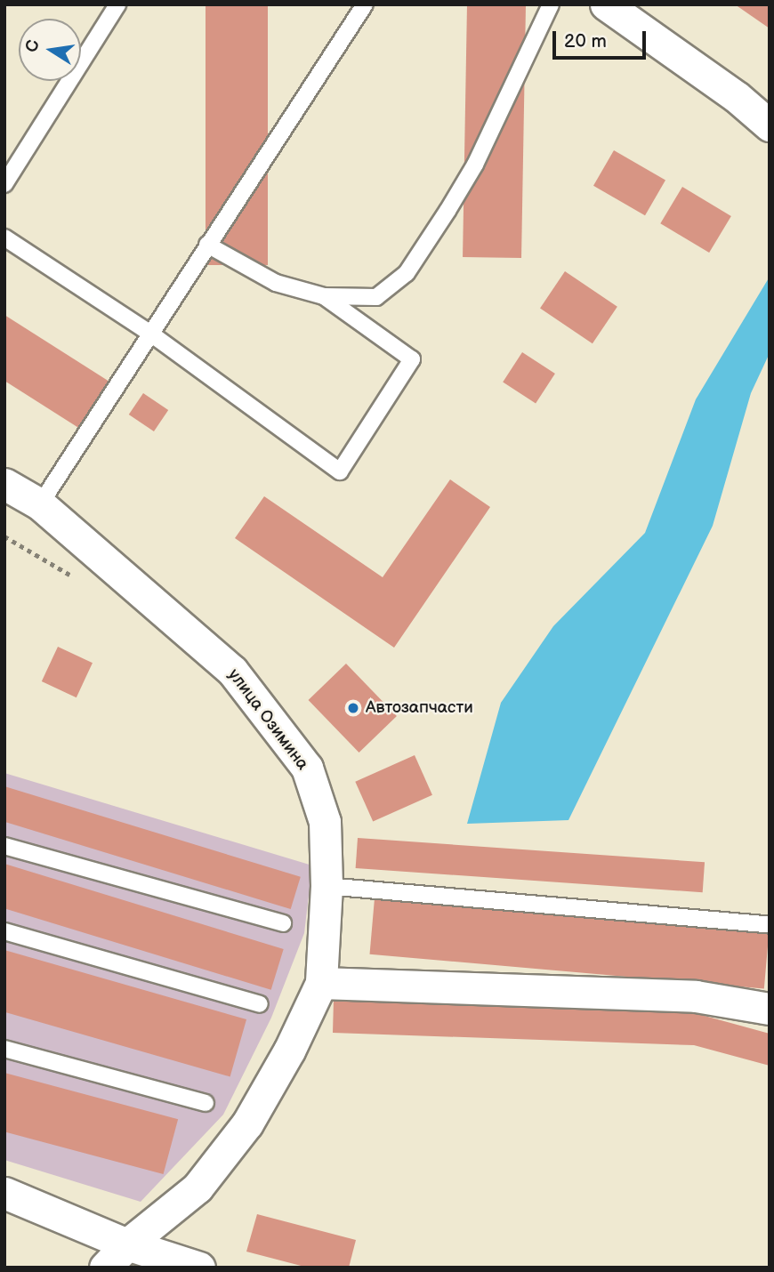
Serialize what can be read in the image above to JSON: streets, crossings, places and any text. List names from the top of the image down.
{
  "streets": {
    "street": ["улица Озимина"]
  },
  "places": ["Автозапчасти"],
  "scale_bar": "20 m",
  "north": "left"
}
